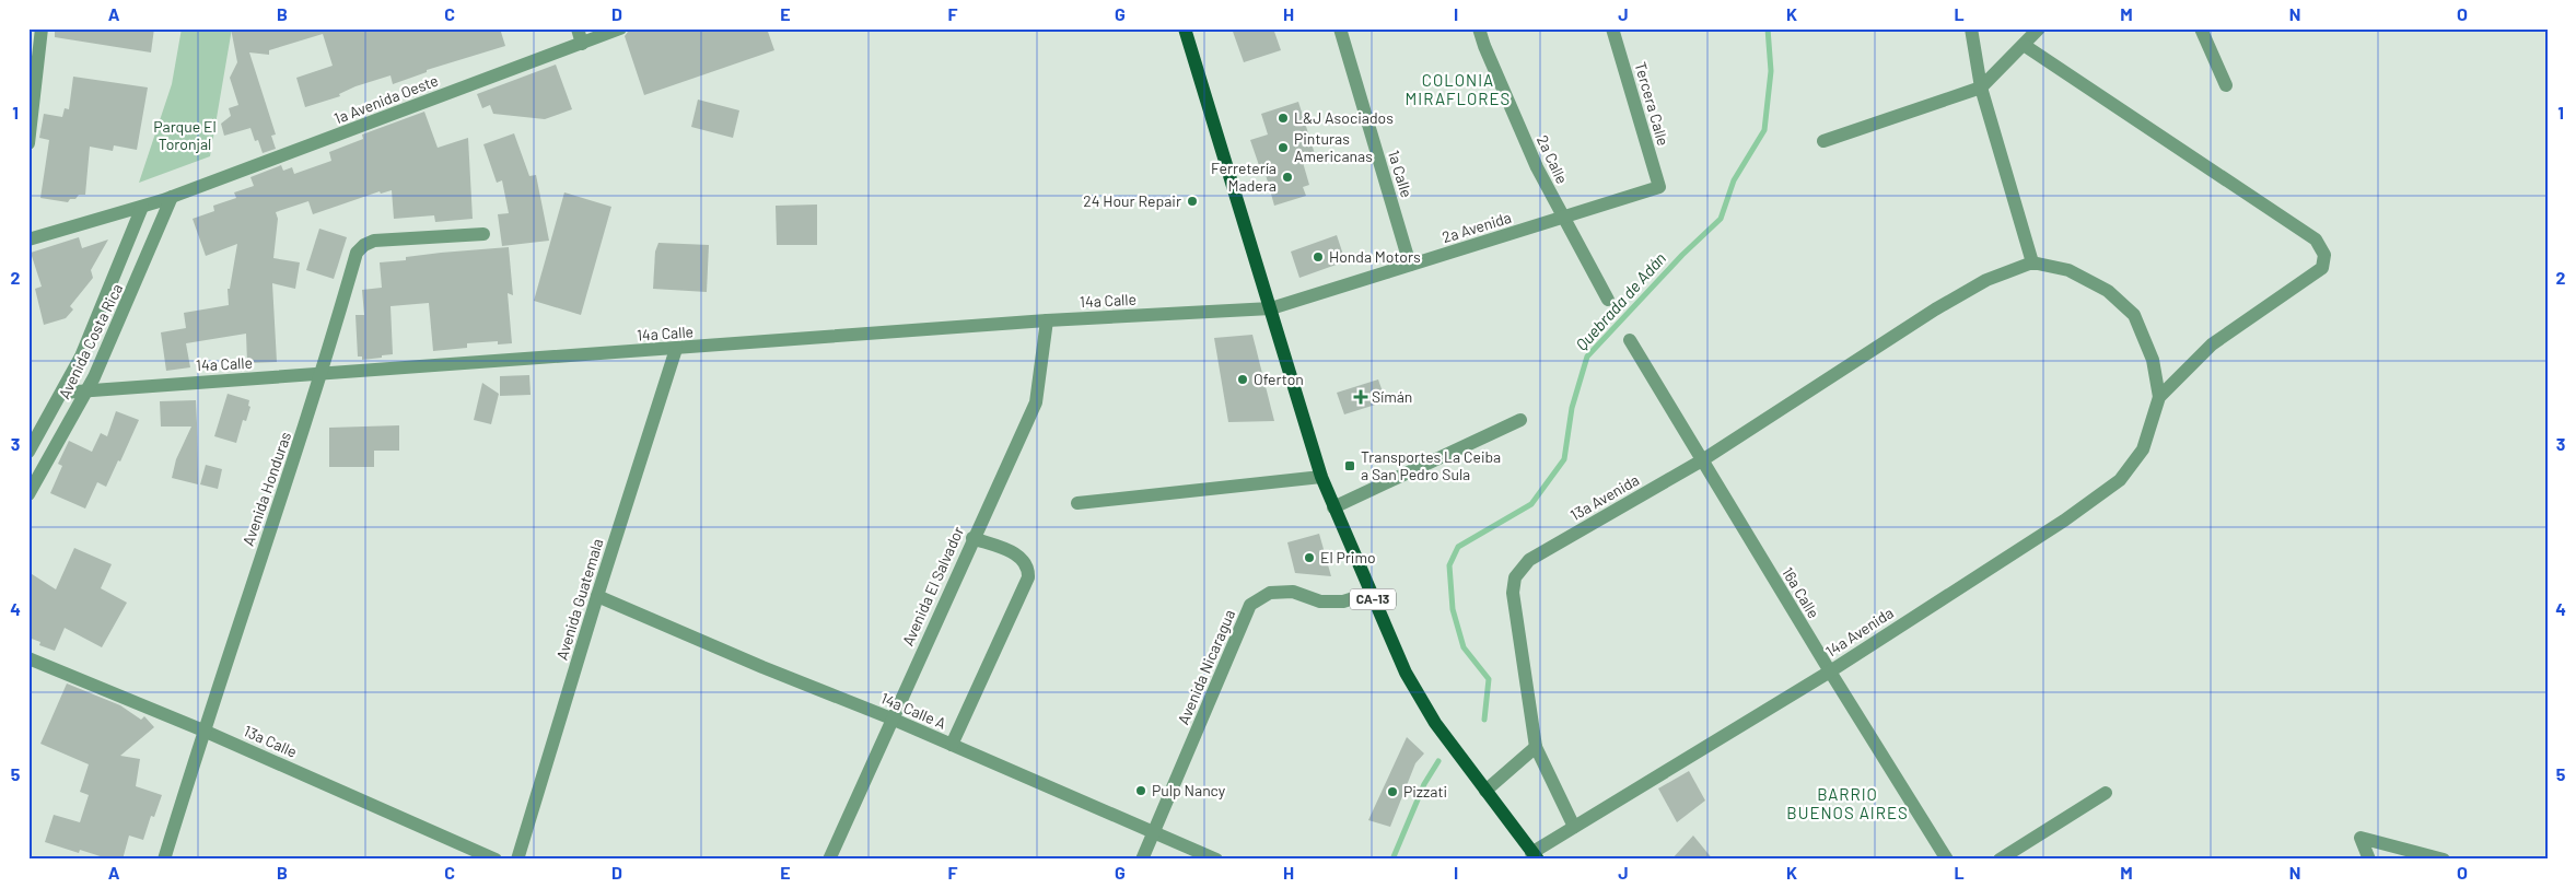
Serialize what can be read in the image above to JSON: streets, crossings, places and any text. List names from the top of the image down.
{
  "streets": {
    "main road": ["CA-13"],
    "street": [
      "1a Avenida Oeste",
      "Tercera Calle",
      "2a Calle",
      "1a Calle",
      "2a Avenida",
      "14a Calle",
      "Avenida Costa Rica",
      "Avenida Honduras",
      "13a Avenida",
      "Avenida El Salvador",
      "16a Calle",
      "Avenida Guatemala",
      "14a Avenida",
      "Avenida Nicaragua",
      "14a Calle A",
      "13a Calle"
    ]
  },
  "crossings": [
    ["1a Avenida Oeste", "Avenida Costa Rica"],
    ["Tercera Calle", "2a Avenida"],
    ["2a Calle", "2a Avenida"],
    ["1a Calle", "2a Avenida"],
    ["2a Avenida", "14a Calle"],
    ["2a Avenida", "CA-13"],
    ["14a Calle", "Avenida Costa Rica"],
    ["14a Calle", "Avenida Honduras"],
    ["14a Calle", "Avenida El Salvador"],
    ["14a Calle", "Avenida Guatemala"],
    ["14a Calle", "CA-13"],
    ["Avenida Honduras", "13a Calle"],
    ["13a Avenida", "16a Calle"],
    ["13a Avenida", "14a Avenida"],
    ["Avenida El Salvador", "14a Calle A"],
    ["16a Calle", "14a Avenida"],
    ["Avenida Guatemala", "14a Calle A"],
    ["CA-13", "14a Avenida"],
    ["CA-13", "Avenida Nicaragua"],
    ["Avenida Nicaragua", "14a Calle A"]
  ],
  "districts": ["COLONIA MIRAFLORES", "BARRIO BUENOS AIRES"],
  "water": ["Quebrada de Adán"],
  "parks": ["Parque El Toronjal"],
  "places": {
    "other": [
      "L&J Asociados",
      "Pinturas Americanas",
      "Ferretería Madera",
      "24 Hour Repair",
      "Honda Motors",
      "Oferton",
      "El Primo",
      "Pulp Nancy",
      "Pizzati"
    ],
    "health": ["Símán"],
    "transit": ["Transportes La Ceiba a San Pedro Sula"]
  },
  "grid": {
    "columns": [
      "A",
      "B",
      "C",
      "D",
      "E",
      "F",
      "G",
      "H",
      "I",
      "J",
      "K",
      "L",
      "M",
      "N",
      "O"
    ],
    "rows": [
      "1",
      "2",
      "3",
      "4",
      "5"
    ]
  }
}
